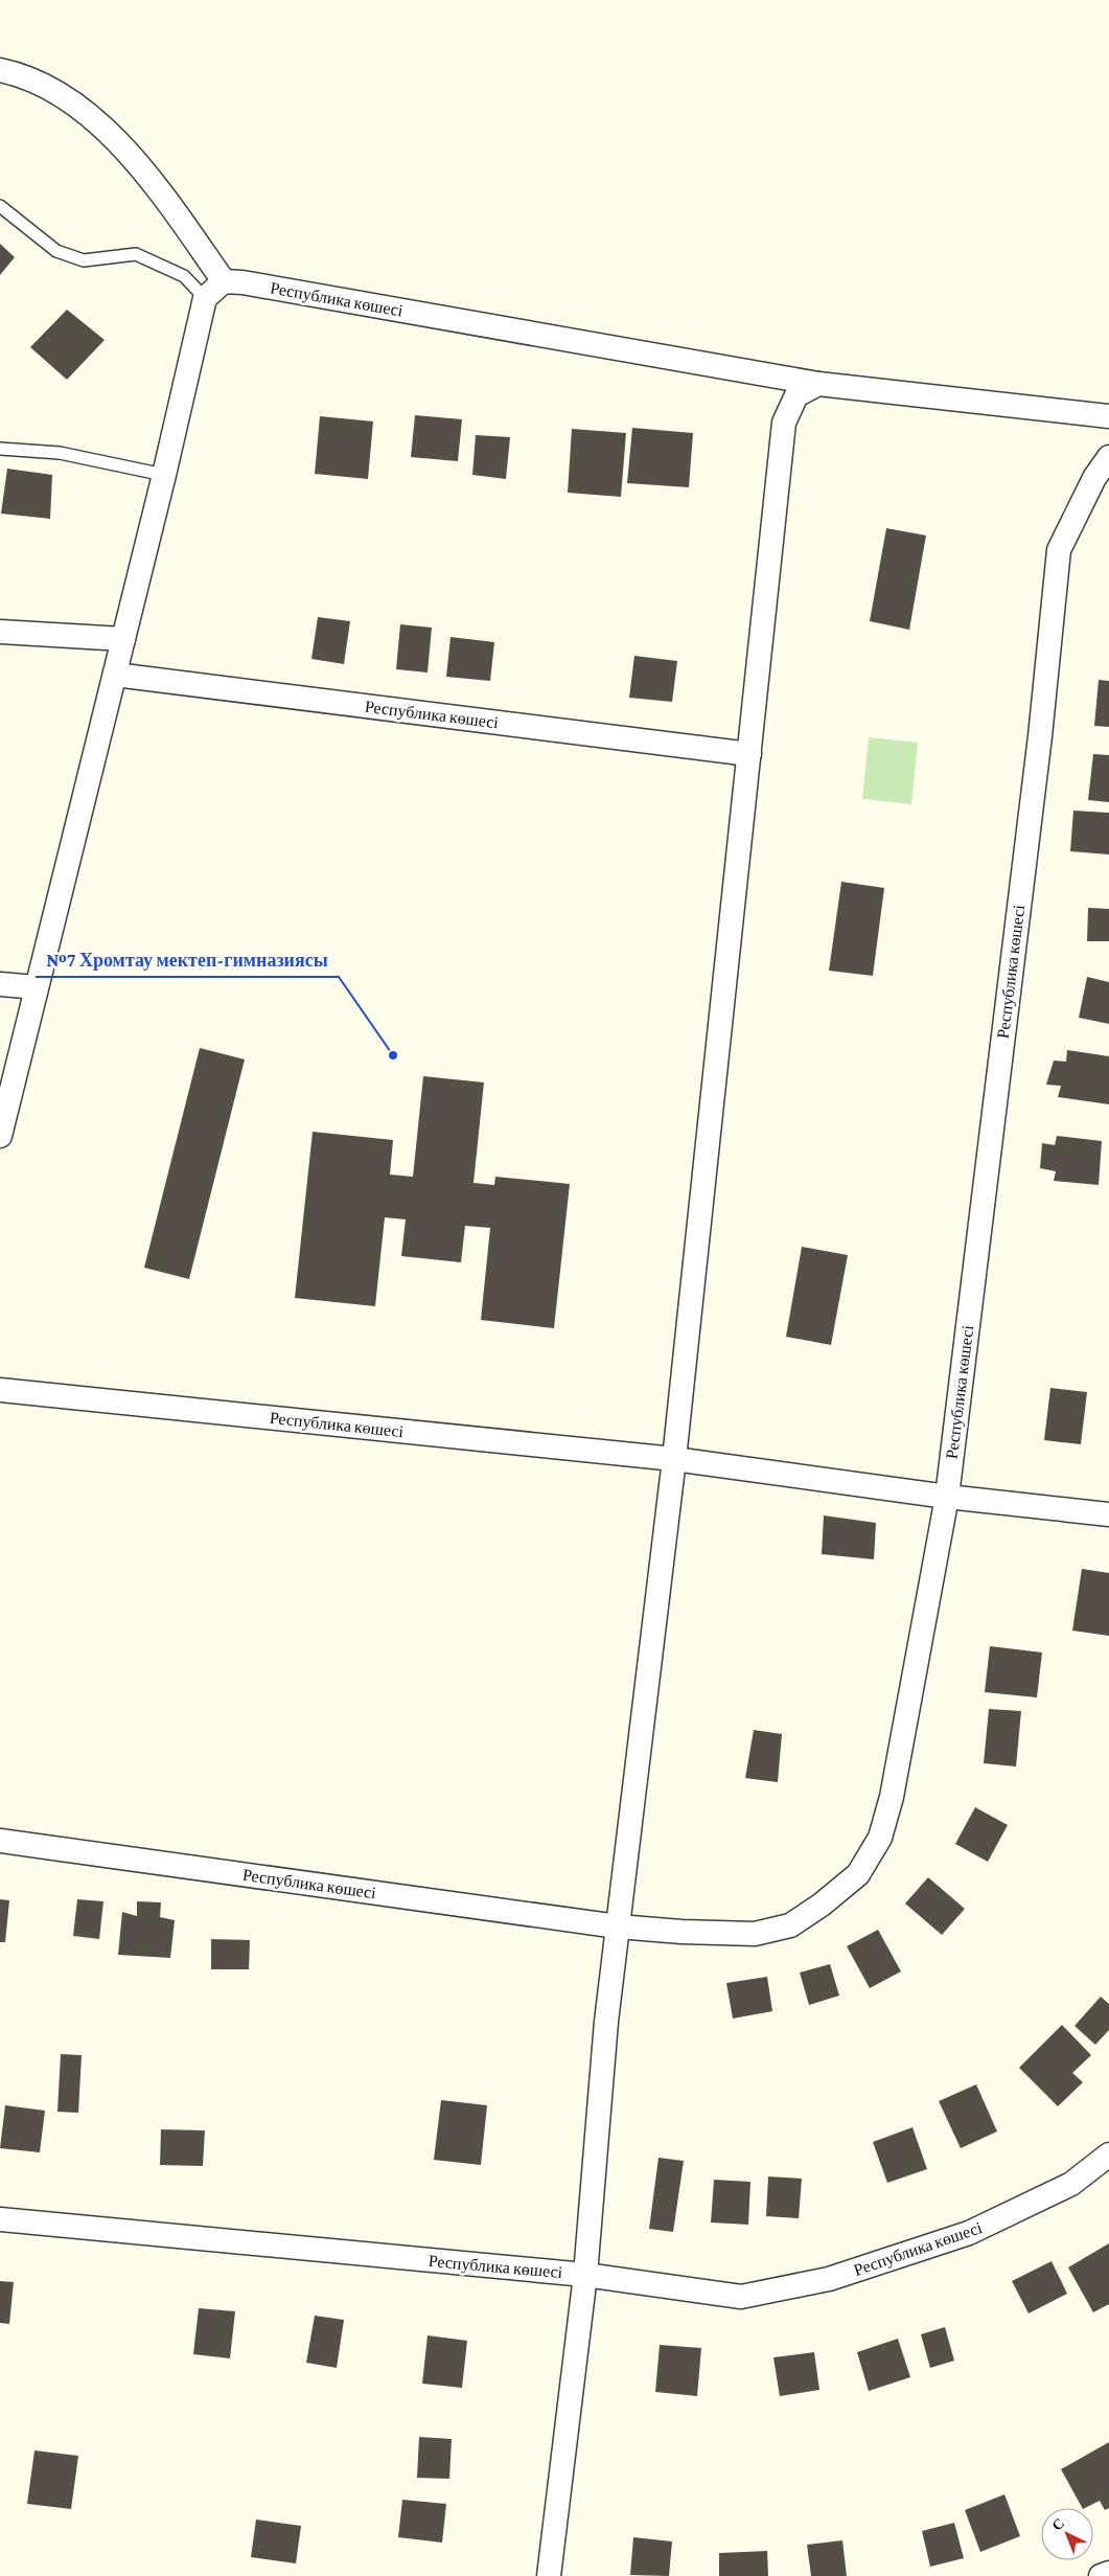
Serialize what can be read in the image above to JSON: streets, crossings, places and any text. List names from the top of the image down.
{
  "streets": {
    "street": ["Республика көшесі"]
  },
  "places": ["№7 Хромтау мектеп-гимназиясы"],
  "north": "top left"
}
